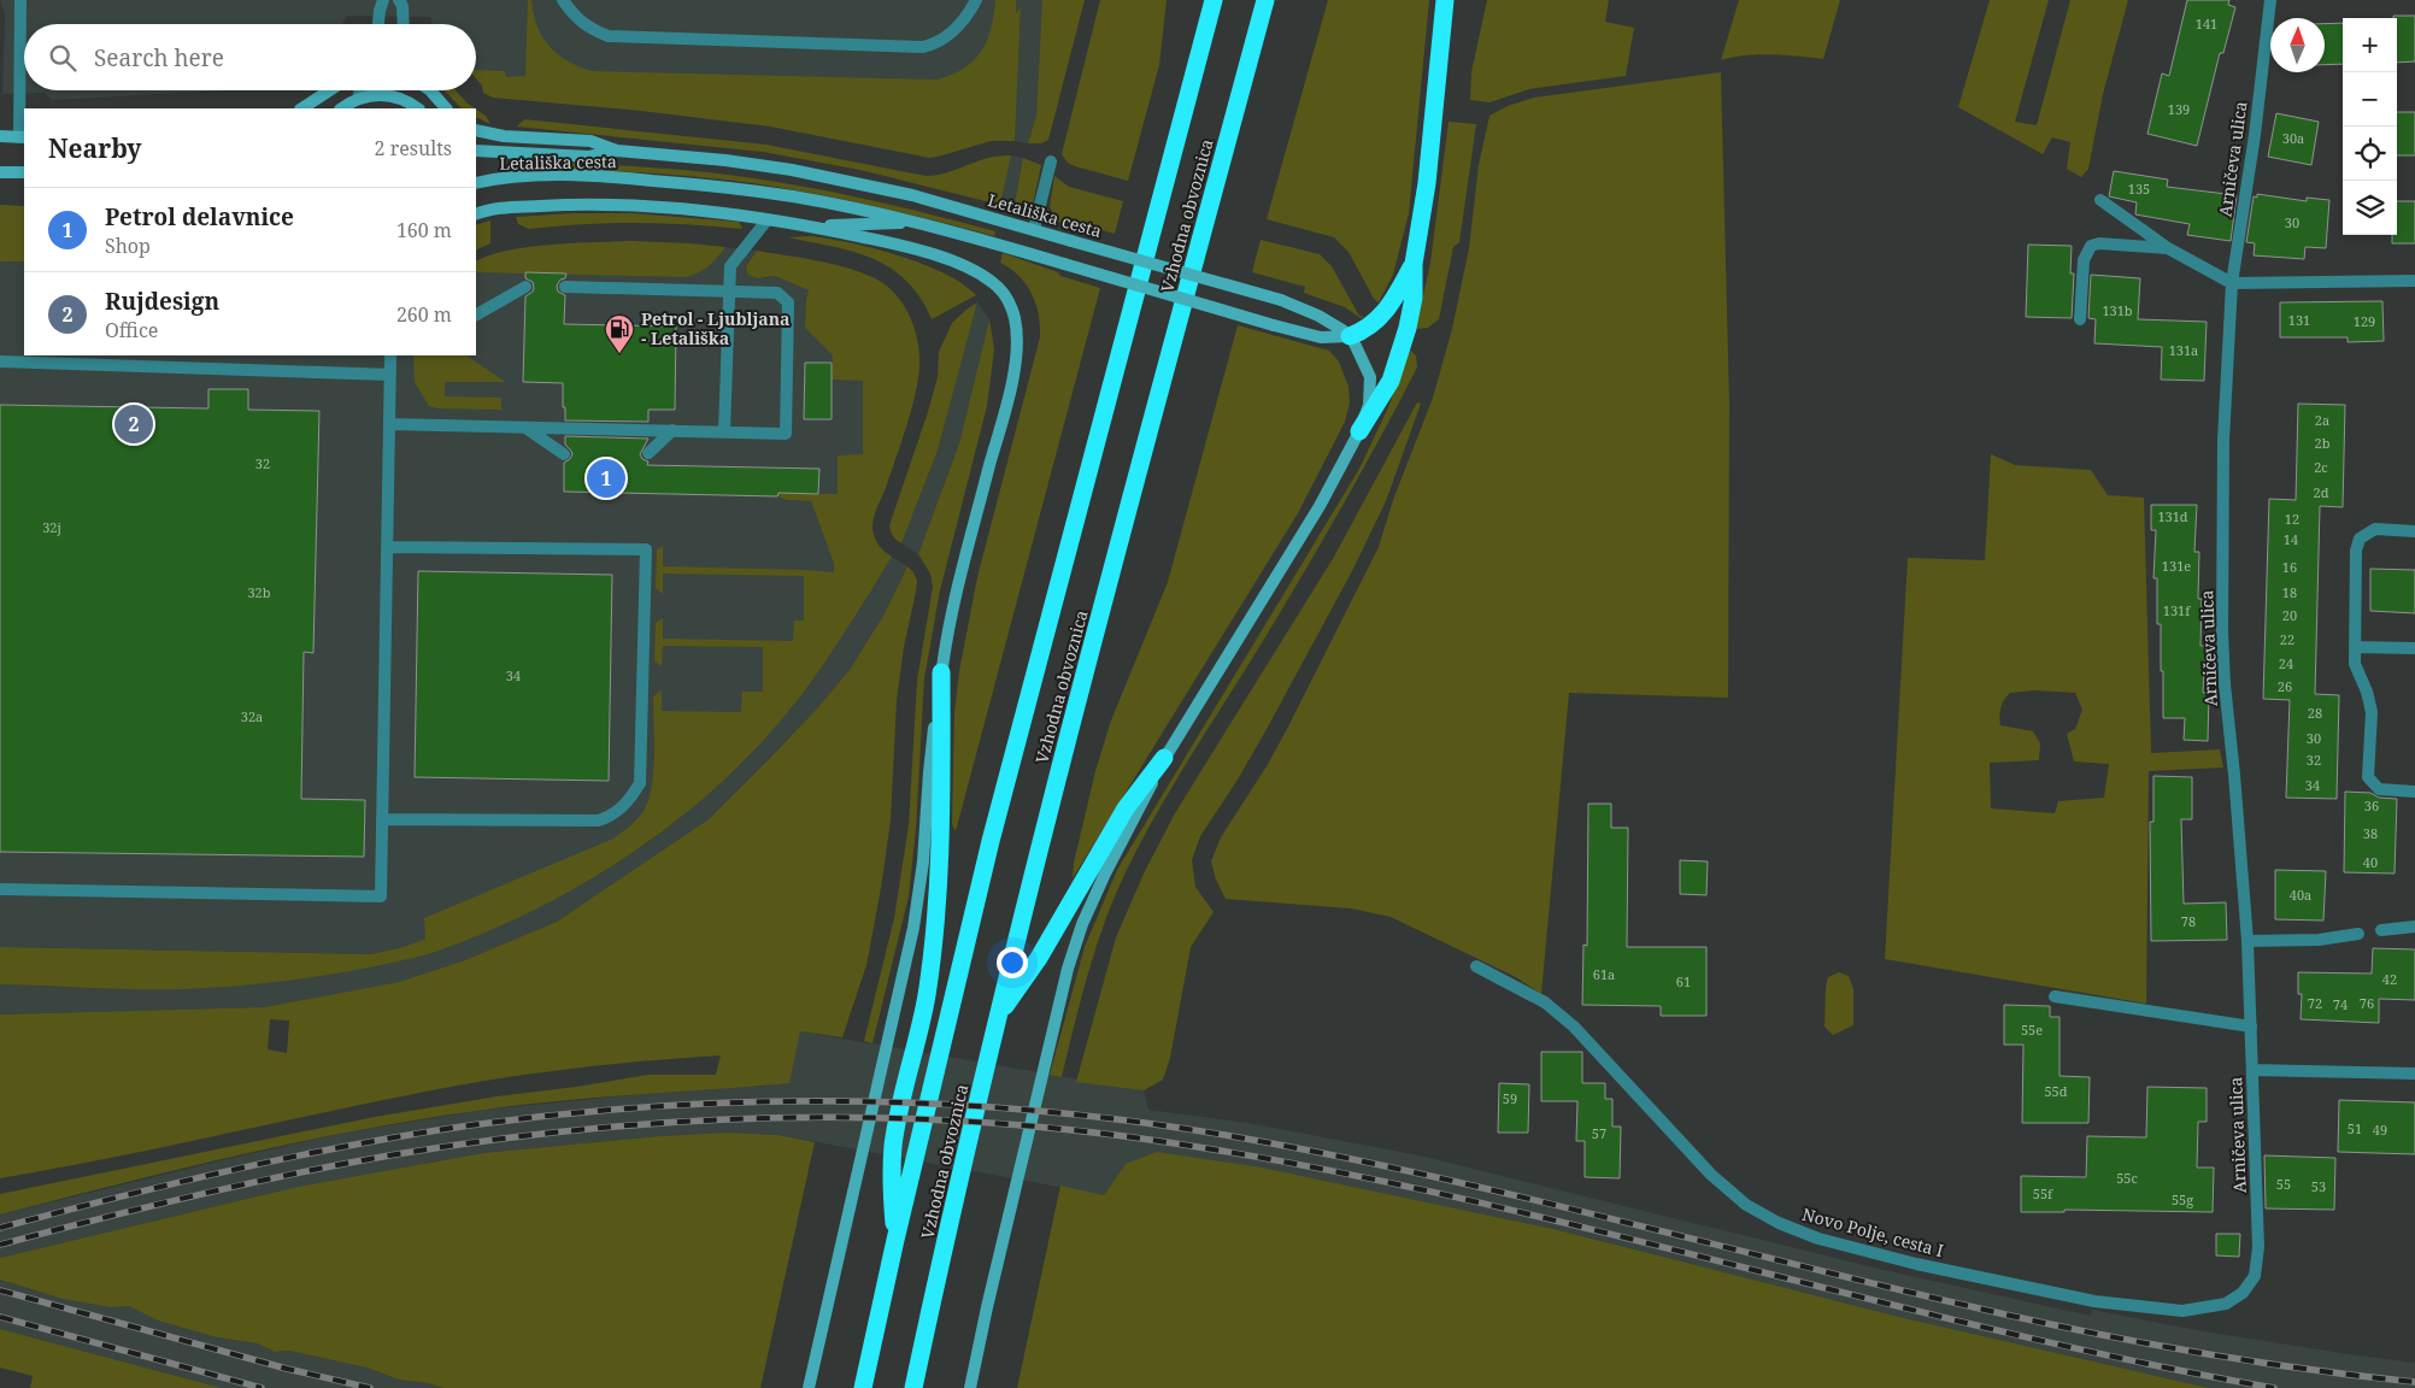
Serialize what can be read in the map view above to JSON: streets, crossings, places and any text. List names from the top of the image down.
{
  "streets": {
    "highway": ["Vzhodna obvoznica"],
    "main road": ["Letališka cesta"],
    "street": ["Arničeva ulica", "Novo Polje, cesta I"]
  },
  "crossings": [
    ["Arničeva ulica", "Novo Polje, cesta I"]
  ],
  "places": {
    "fuel station": ["Petrol - Ljubljana - Letališka"]
  },
  "house_numbers": [
    "141",
    "139",
    "30a",
    "135",
    "30",
    "131b",
    "131",
    "129",
    "131a",
    "2a",
    "2b",
    "32",
    "2c",
    "2d",
    "131d",
    "12",
    "32j",
    "14",
    "131e",
    "16",
    "32b",
    "18",
    "131f",
    "20",
    "22",
    "24",
    "34",
    "26",
    "28",
    "32a",
    "30",
    "32",
    "34",
    "36",
    "38",
    "40",
    "40a",
    "78",
    "61a",
    "42",
    "61",
    "72",
    "76",
    "74",
    "55e",
    "55d",
    "59",
    "51",
    "49",
    "57",
    "55c",
    "55",
    "53",
    "55f",
    "55g"
  ],
  "north": "top",
  "page": {
    "map_buttons": ["+", "−"],
    "search": "Search here",
    "heading": ["Nearby", "2 results"],
    "list": [
      {
        "mark": "1",
        "name": "Petrol delavnice",
        "note": "Shop",
        "value": "160 m"
      },
      {
        "mark": "2",
        "name": "Rujdesign",
        "note": "Office",
        "value": "260 m"
      }
    ],
    "pins": ["2", "1"]
  }
}
